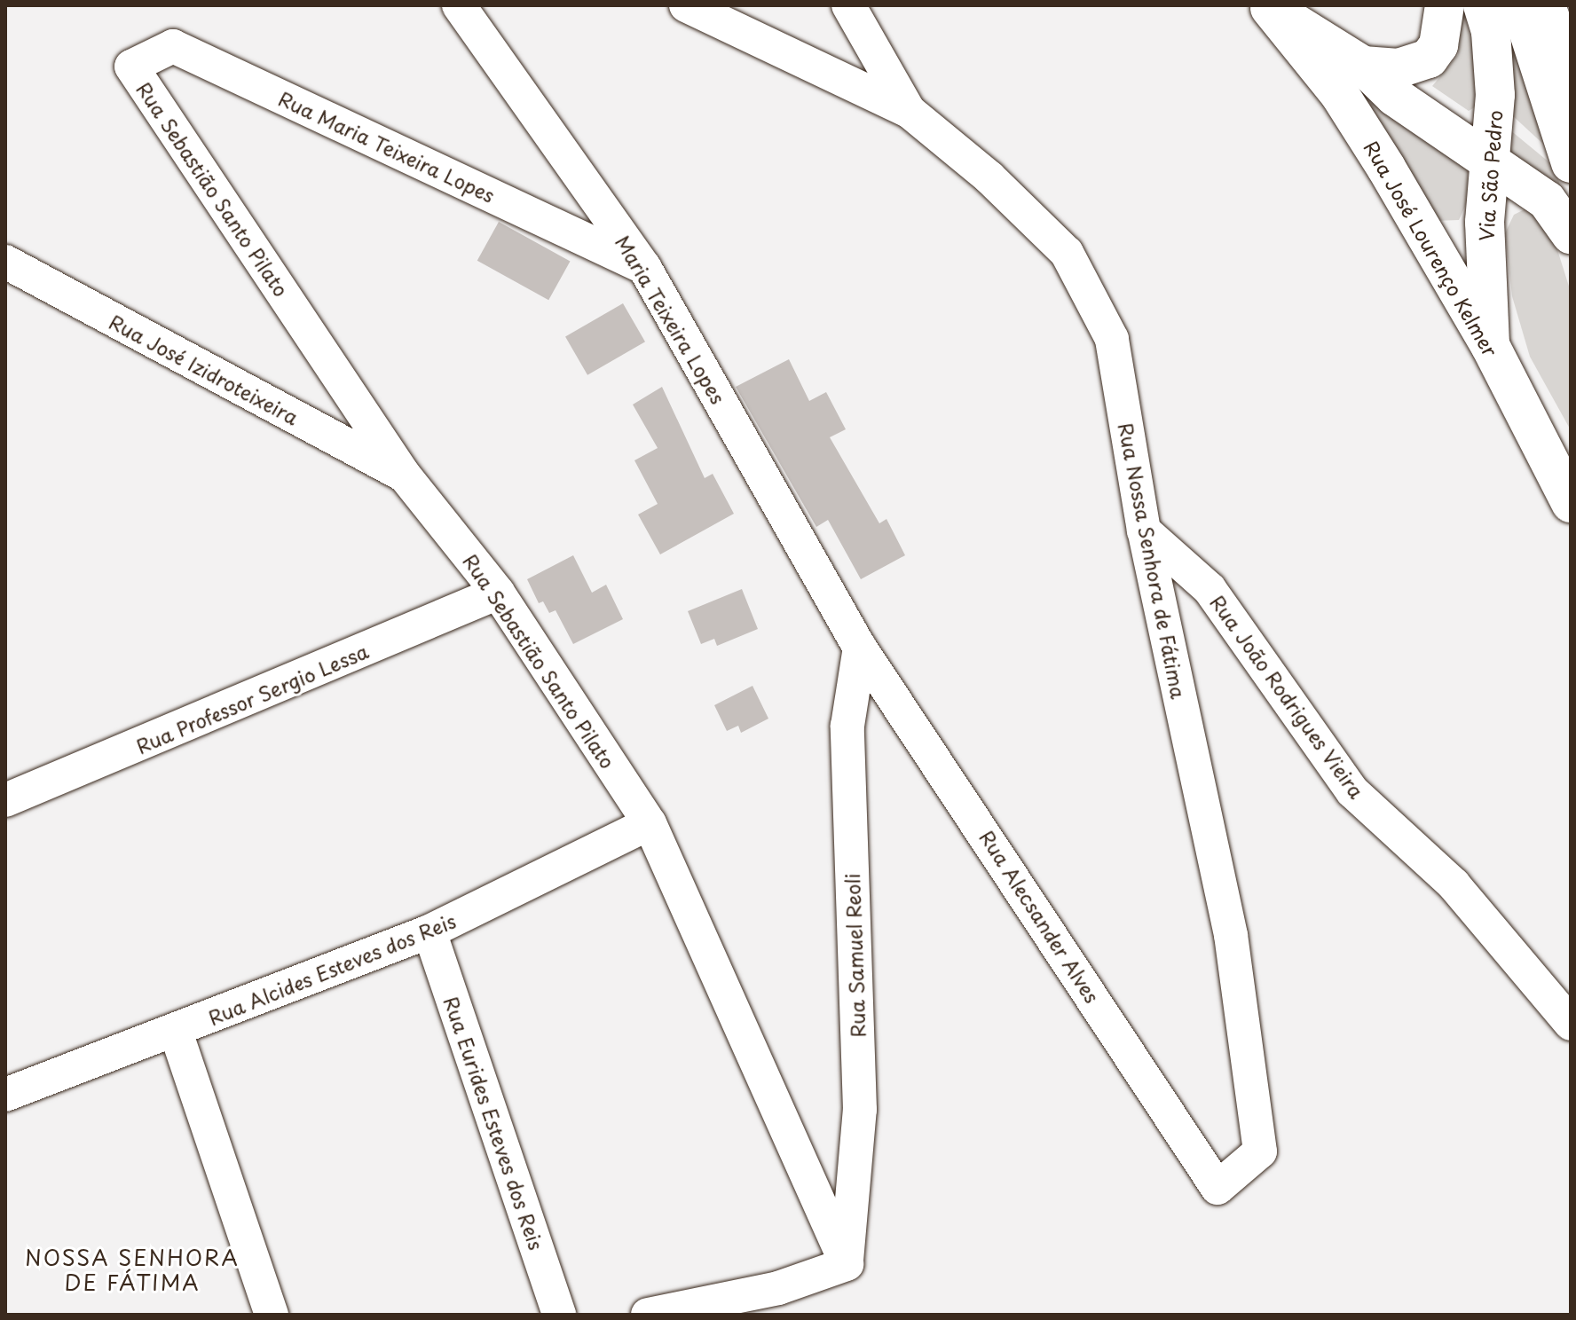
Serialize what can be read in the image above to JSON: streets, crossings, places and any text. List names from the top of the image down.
{
  "streets": {
    "main road": ["Via São Pedro", "Rua José Lourenço Kelmer"],
    "street": [
      "Rua Maria Teixeira Lopes",
      "Rua Sebastião Santo Pilato",
      "Maria Teixeira Lopes",
      "Rua José Izidroteixeira",
      "Rua Nossa Senhora de Fátima",
      "Rua João Rodrigues Vieira",
      "Rua Professor Sergio Lessa",
      "Rua Alecsander Alves",
      "Rua Samuel Reoli",
      "Rua Alcides Esteves dos Reis",
      "Rua Eurides Esteves dos Reis"
    ]
  },
  "crossings": [
    ["Rua Maria Teixeira Lopes", "Rua Sebastião Santo Pilato"],
    ["Rua Maria Teixeira Lopes", "Maria Teixeira Lopes"],
    ["Via São Pedro", "Rua José Lourenço Kelmer"],
    ["Rua Sebastião Santo Pilato", "Rua José Izidroteixeira"],
    ["Rua Sebastião Santo Pilato", "Rua Professor Sergio Lessa"],
    ["Rua Sebastião Santo Pilato", "Rua Samuel Reoli"],
    ["Rua Sebastião Santo Pilato", "Rua Alcides Esteves dos Reis"],
    ["Maria Teixeira Lopes", "Rua Alecsander Alves"],
    ["Maria Teixeira Lopes", "Rua Samuel Reoli"],
    ["Rua Nossa Senhora de Fátima", "Rua João Rodrigues Vieira"],
    ["Rua Nossa Senhora de Fátima", "Rua Alecsander Alves"],
    ["Rua Alecsander Alves", "Rua Samuel Reoli"],
    ["Rua Alcides Esteves dos Reis", "Rua Eurides Esteves dos Reis"]
  ],
  "districts": ["NOSSA SENHORA DE FÁTIMA"]
}
